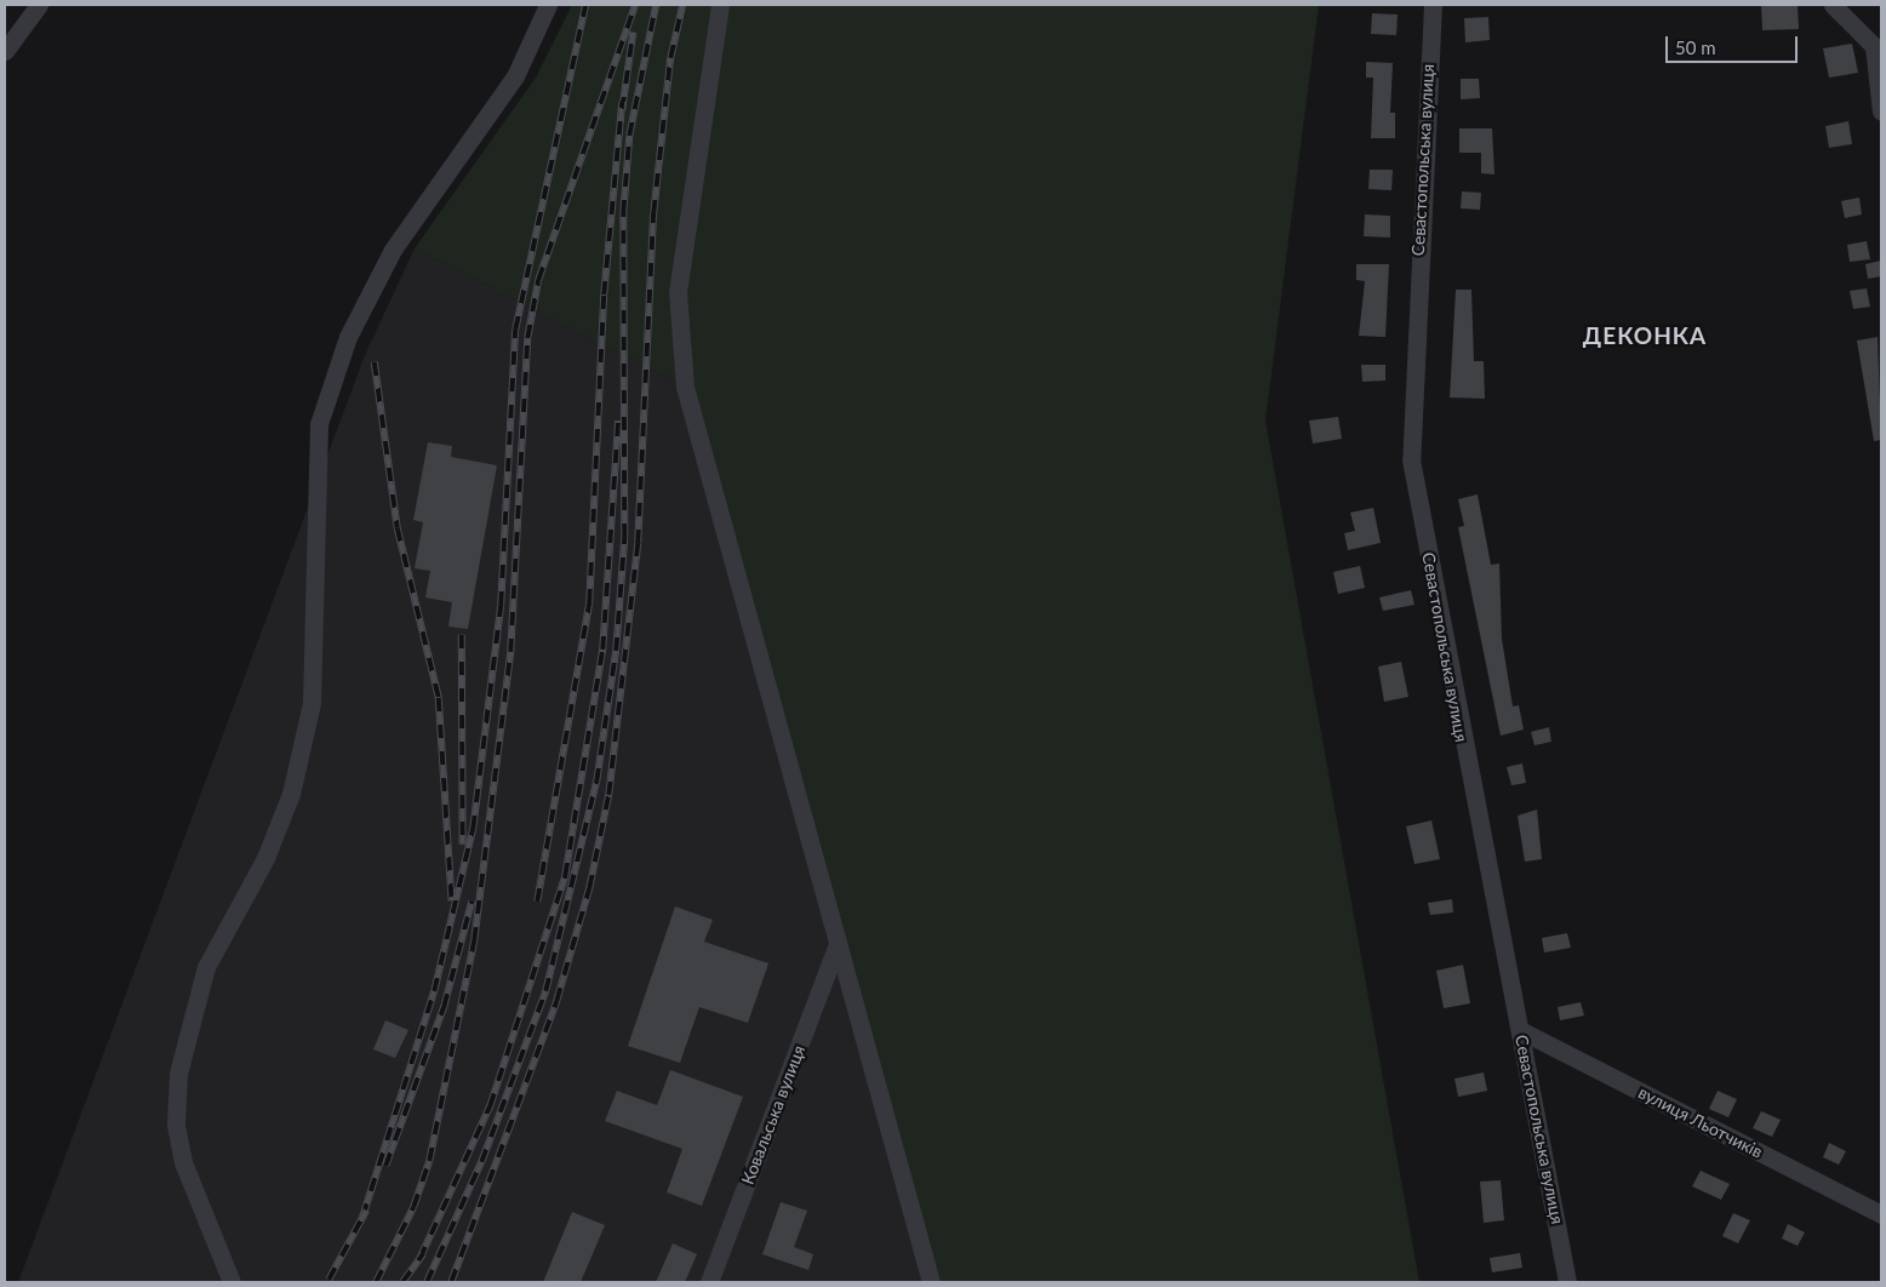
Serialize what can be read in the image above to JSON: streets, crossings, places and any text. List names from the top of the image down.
{
  "streets": {
    "street": ["Севастопольська вулиця", "Ковальська вулиця", "вулиця Льотчиків"]
  },
  "crossings": [
    ["Севастопольська вулиця", "вулиця Льотчиків"]
  ],
  "districts": ["ДЕКОНКА"],
  "scale_bar": "50 m"
}
